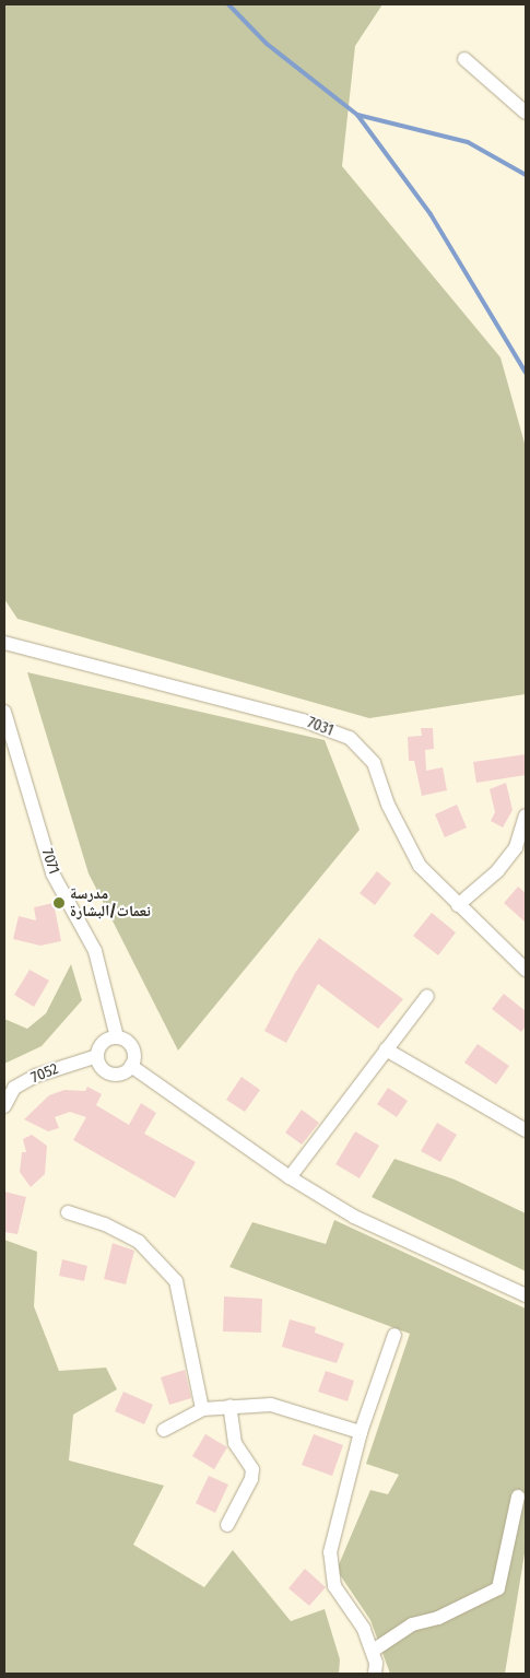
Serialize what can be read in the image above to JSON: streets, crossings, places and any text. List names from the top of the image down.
{
  "streets": {
    "street": ["7031", "7071", "7052"]
  },
  "crossings": [
    ["7071", "7052"]
  ],
  "places": ["مدرسة نعمات/البشارة"]
}
